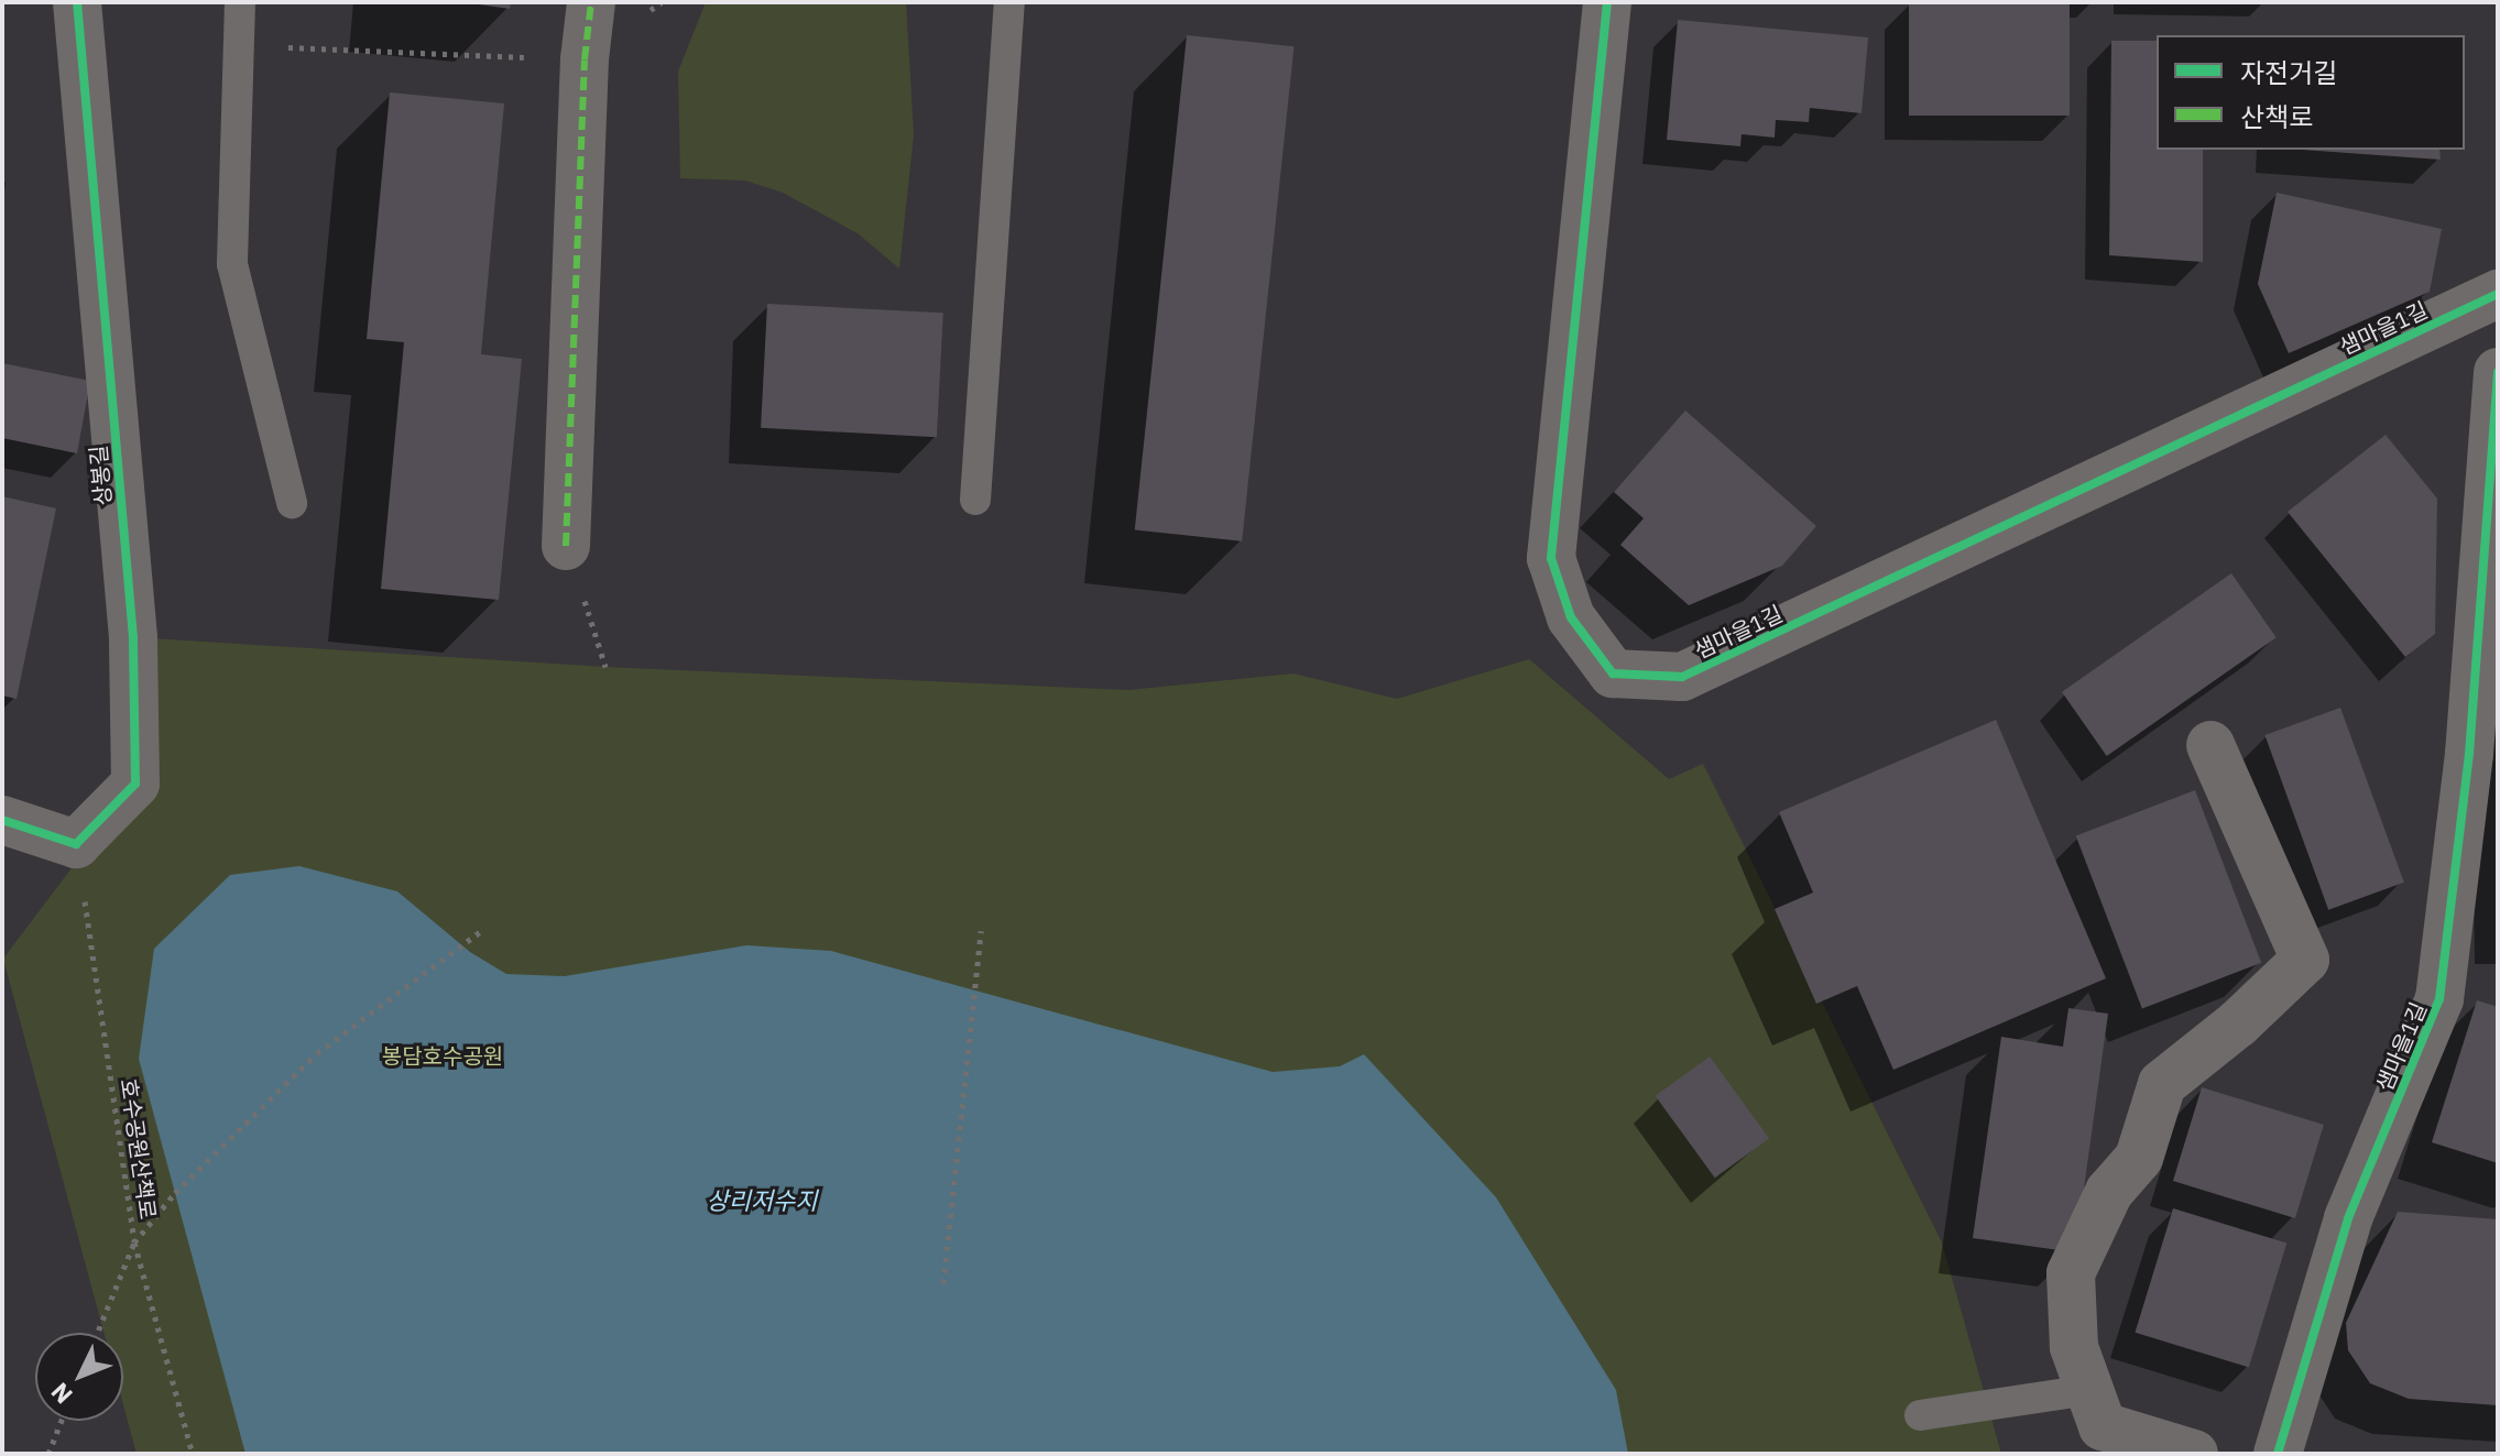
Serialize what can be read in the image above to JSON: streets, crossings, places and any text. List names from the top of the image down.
{
  "streets": {
    "street": ["샘마을1길", "상봉길"],
    "path": ["호수공원산책로"]
  },
  "crossings": [
    ["상봉길", "호수공원산책로"]
  ],
  "water": ["상리저수지"],
  "parks": ["봉담호수공원"],
  "legend": ["자전거길", "산책로"],
  "north": "bottom left"
}
